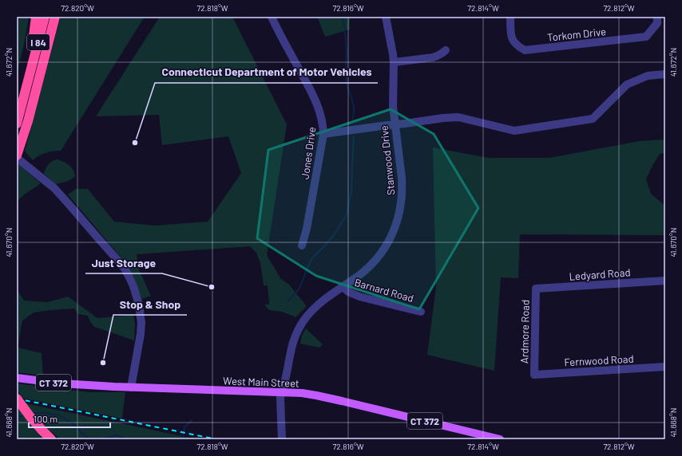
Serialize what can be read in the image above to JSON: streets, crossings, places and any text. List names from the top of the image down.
{
  "streets": {
    "highway": ["I 84"],
    "main road": ["West Main Street", "CT 372"],
    "street": [
      "Torkom Drive",
      "Jones Drive",
      "Stanwood Drive",
      "Ledyard Road",
      "Barnard Road",
      "Ardmore Road",
      "Fernwood Road"
    ]
  },
  "crossings": [
    ["Stanwood Drive", "Barnard Road"],
    ["Stanwood Drive", "West Main Street"],
    ["Ledyard Road", "Ardmore Road"],
    ["Ardmore Road", "Fernwood Road"]
  ],
  "places": ["Connecticut Department of Motor Vehicles", "Just Storage", "Stop & Shop"],
  "scale_bar": "100 m",
  "coordinates": [
    "72.820°W",
    "72.818°W",
    "72.816°W",
    "72.814°W",
    "72.812°W",
    "41.672°N",
    "41.670°N",
    "41.668°N"
  ]
}
